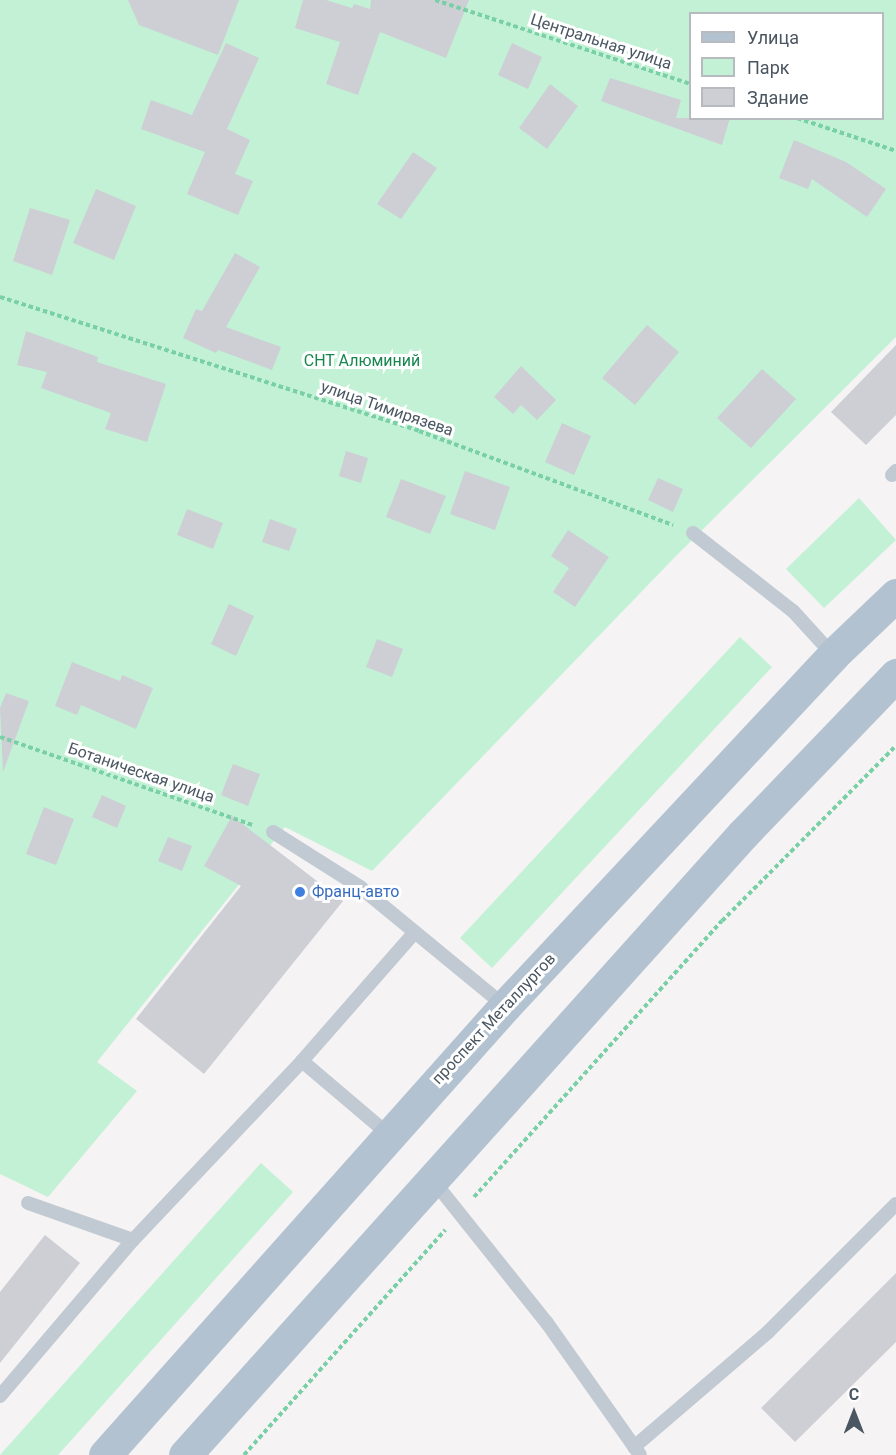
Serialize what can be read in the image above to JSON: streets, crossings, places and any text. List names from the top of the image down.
{
  "streets": {
    "main road": ["проспект Металлургов"],
    "path": ["Центральная улица", "улица Тимирязева", "Ботаническая улица"]
  },
  "parks": ["СНТ Алюминий"],
  "places": ["Франц-авто"],
  "legend": ["Улица", "Парк", "Здание"],
  "north": "top"
}
